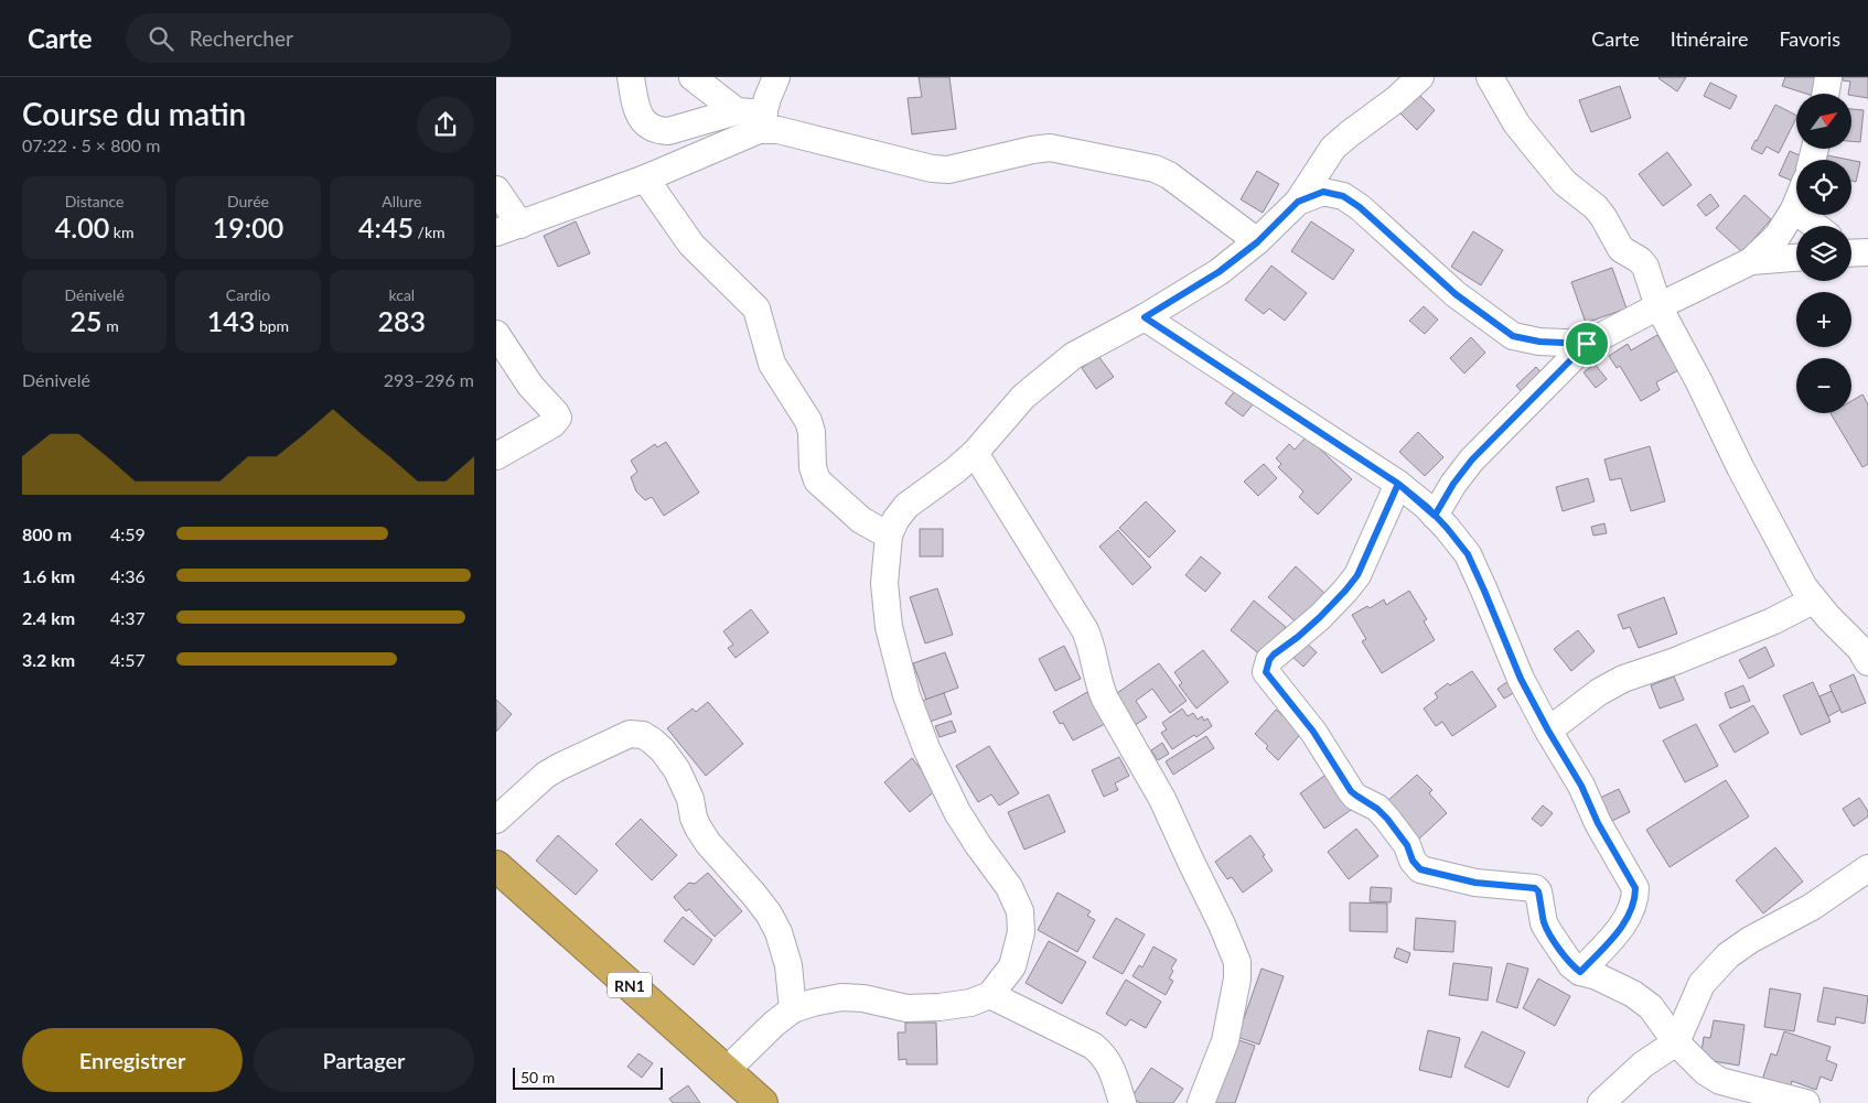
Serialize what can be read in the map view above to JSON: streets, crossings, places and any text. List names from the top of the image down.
{
  "streets": {
    "highway": ["RN1"]
  },
  "scale_bar": "50 m",
  "north": "top right",
  "page": {
    "header": "Carte",
    "search": "Rechercher",
    "nav": ["Carte", "Itinéraire", "Favoris"],
    "heading": ["Course du matin", "07:22 · 5 × 800 m"],
    "map_buttons": ["+", "−"],
    "stats": [
      ["Distance", "4.00 km"],
      ["Durée", "19:00"],
      ["Allure", "4:45 /km"],
      ["Dénivelé", "25 m"],
      ["Cardio", "143 bpm"],
      ["kcal", "283"]
    ],
    "chart": ["Dénivelé", "293–296 m"],
    "list": [
      {
        "name": "800 m",
        "note": "4:59"
      },
      {
        "name": "1.6 km",
        "note": "4:36"
      },
      {
        "name": "2.4 km",
        "note": "4:37"
      },
      {
        "name": "3.2 km",
        "note": "4:57"
      }
    ],
    "buttons": ["Enregistrer", "Partager"],
    "scale": "50 m"
  }
}
